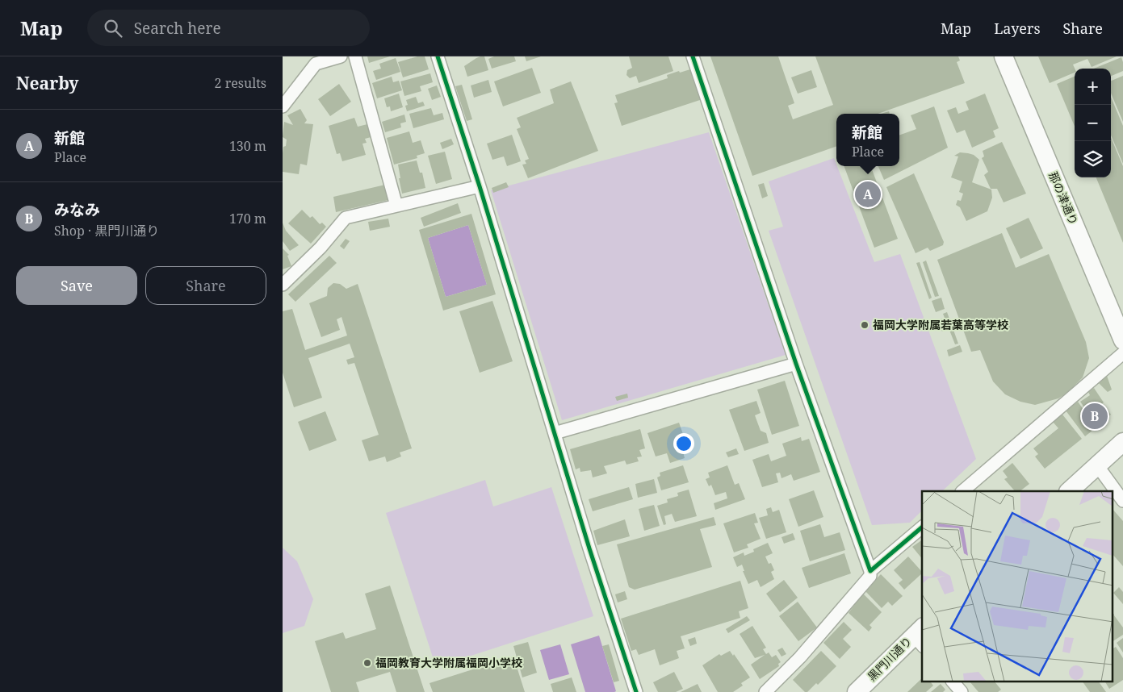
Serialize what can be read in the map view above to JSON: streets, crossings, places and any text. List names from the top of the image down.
{
  "streets": {
    "street": ["那の津通り", "黒門川通り"]
  },
  "places": ["福岡大学附属若葉高等学校", "福岡教育大学附属福岡小学校"],
  "page": {
    "header": "Map",
    "search": "Search here",
    "nav": ["Map", "Layers", "Share"],
    "heading": ["Nearby", "2 results"],
    "map_buttons": ["+", "−"],
    "list": [
      {
        "mark": "A",
        "name": "新館",
        "note": "Place",
        "value": "130 m"
      },
      {
        "mark": "B",
        "name": "みなみ",
        "note": "Shop · 黒門川通り",
        "value": "170 m"
      }
    ],
    "popup": ["新館", "Place"],
    "pins": ["A", "B"],
    "buttons": ["Save", "Share"]
  }
}
